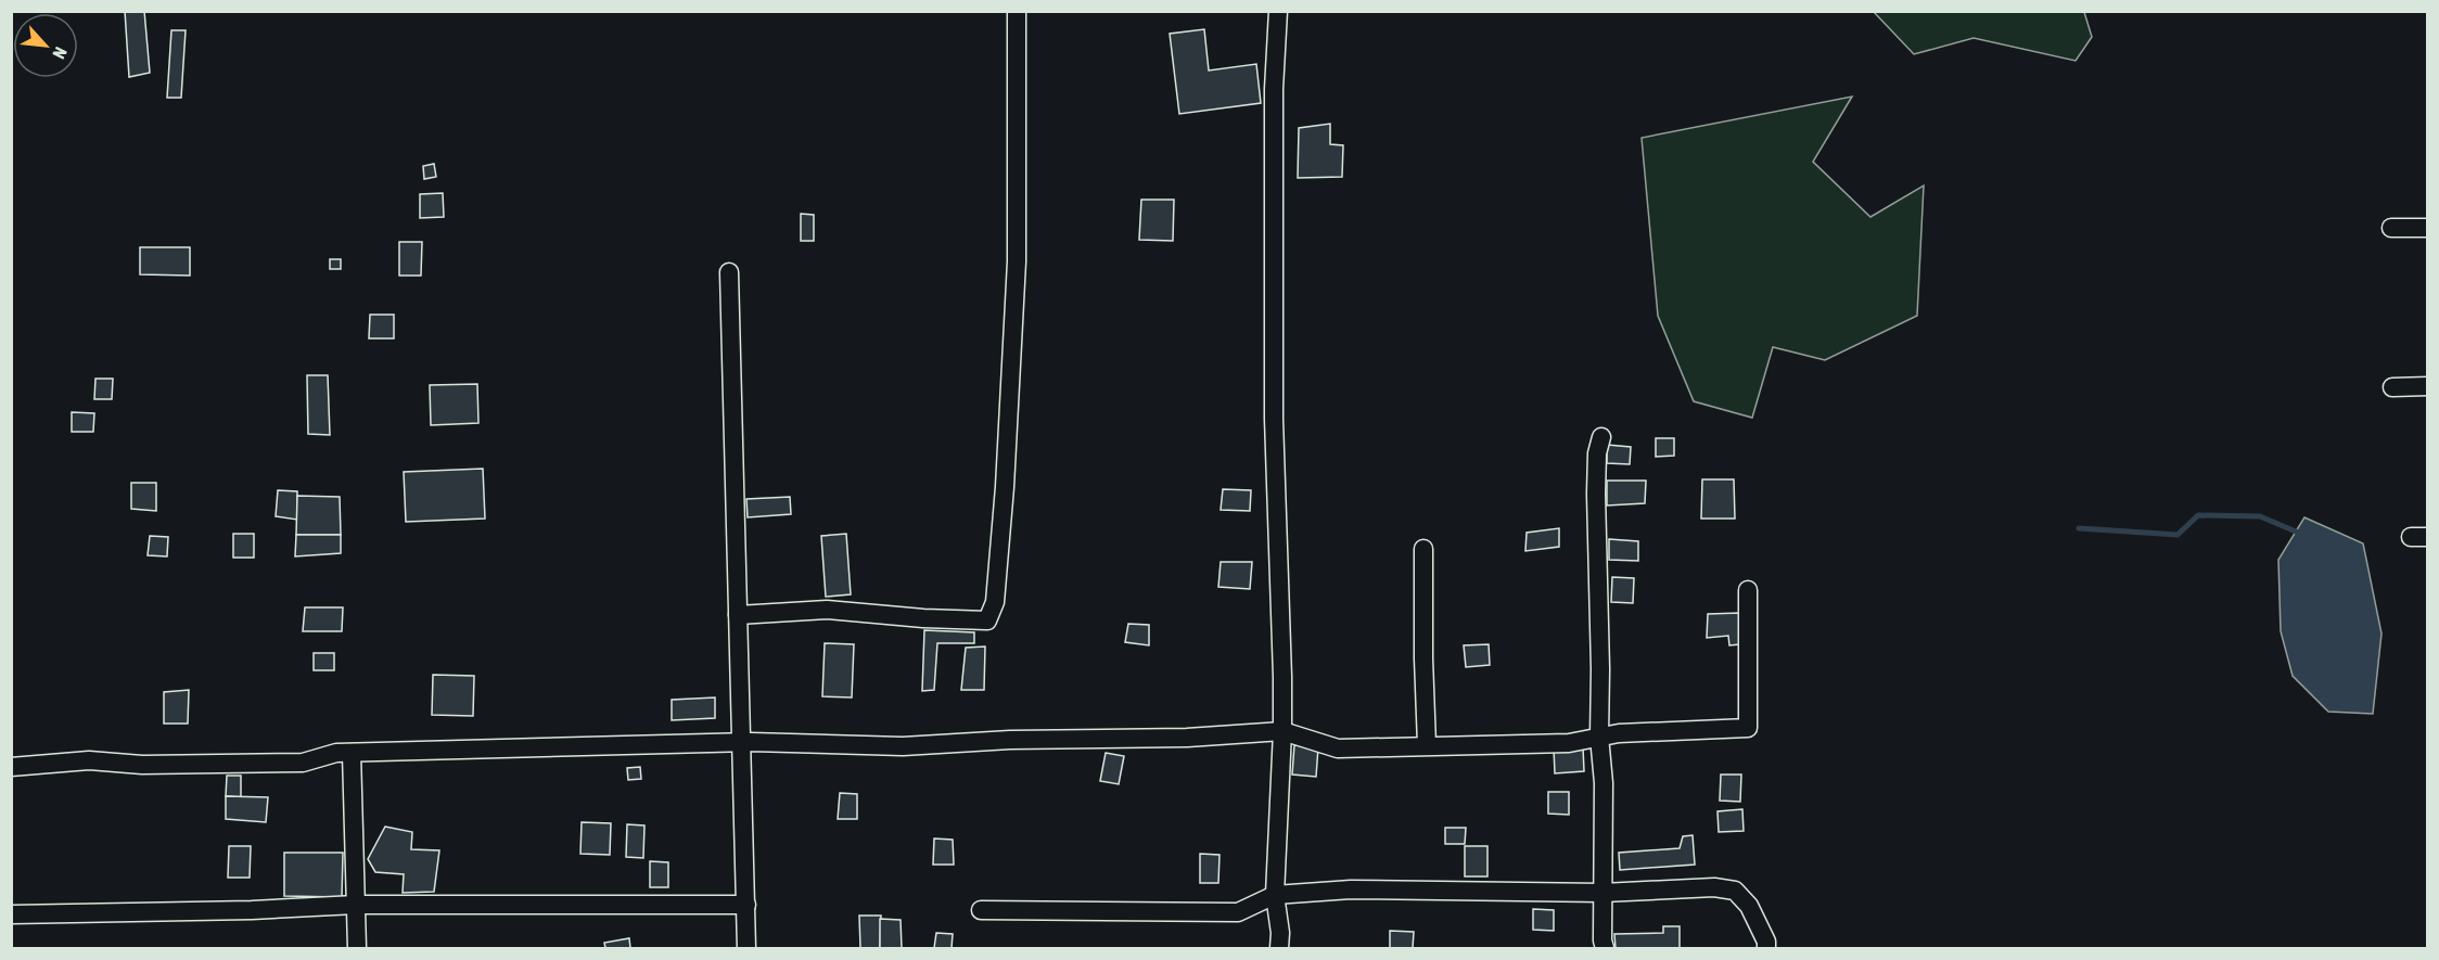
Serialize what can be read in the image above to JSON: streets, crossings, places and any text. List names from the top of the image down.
{
  "north": "bottom right"
}
